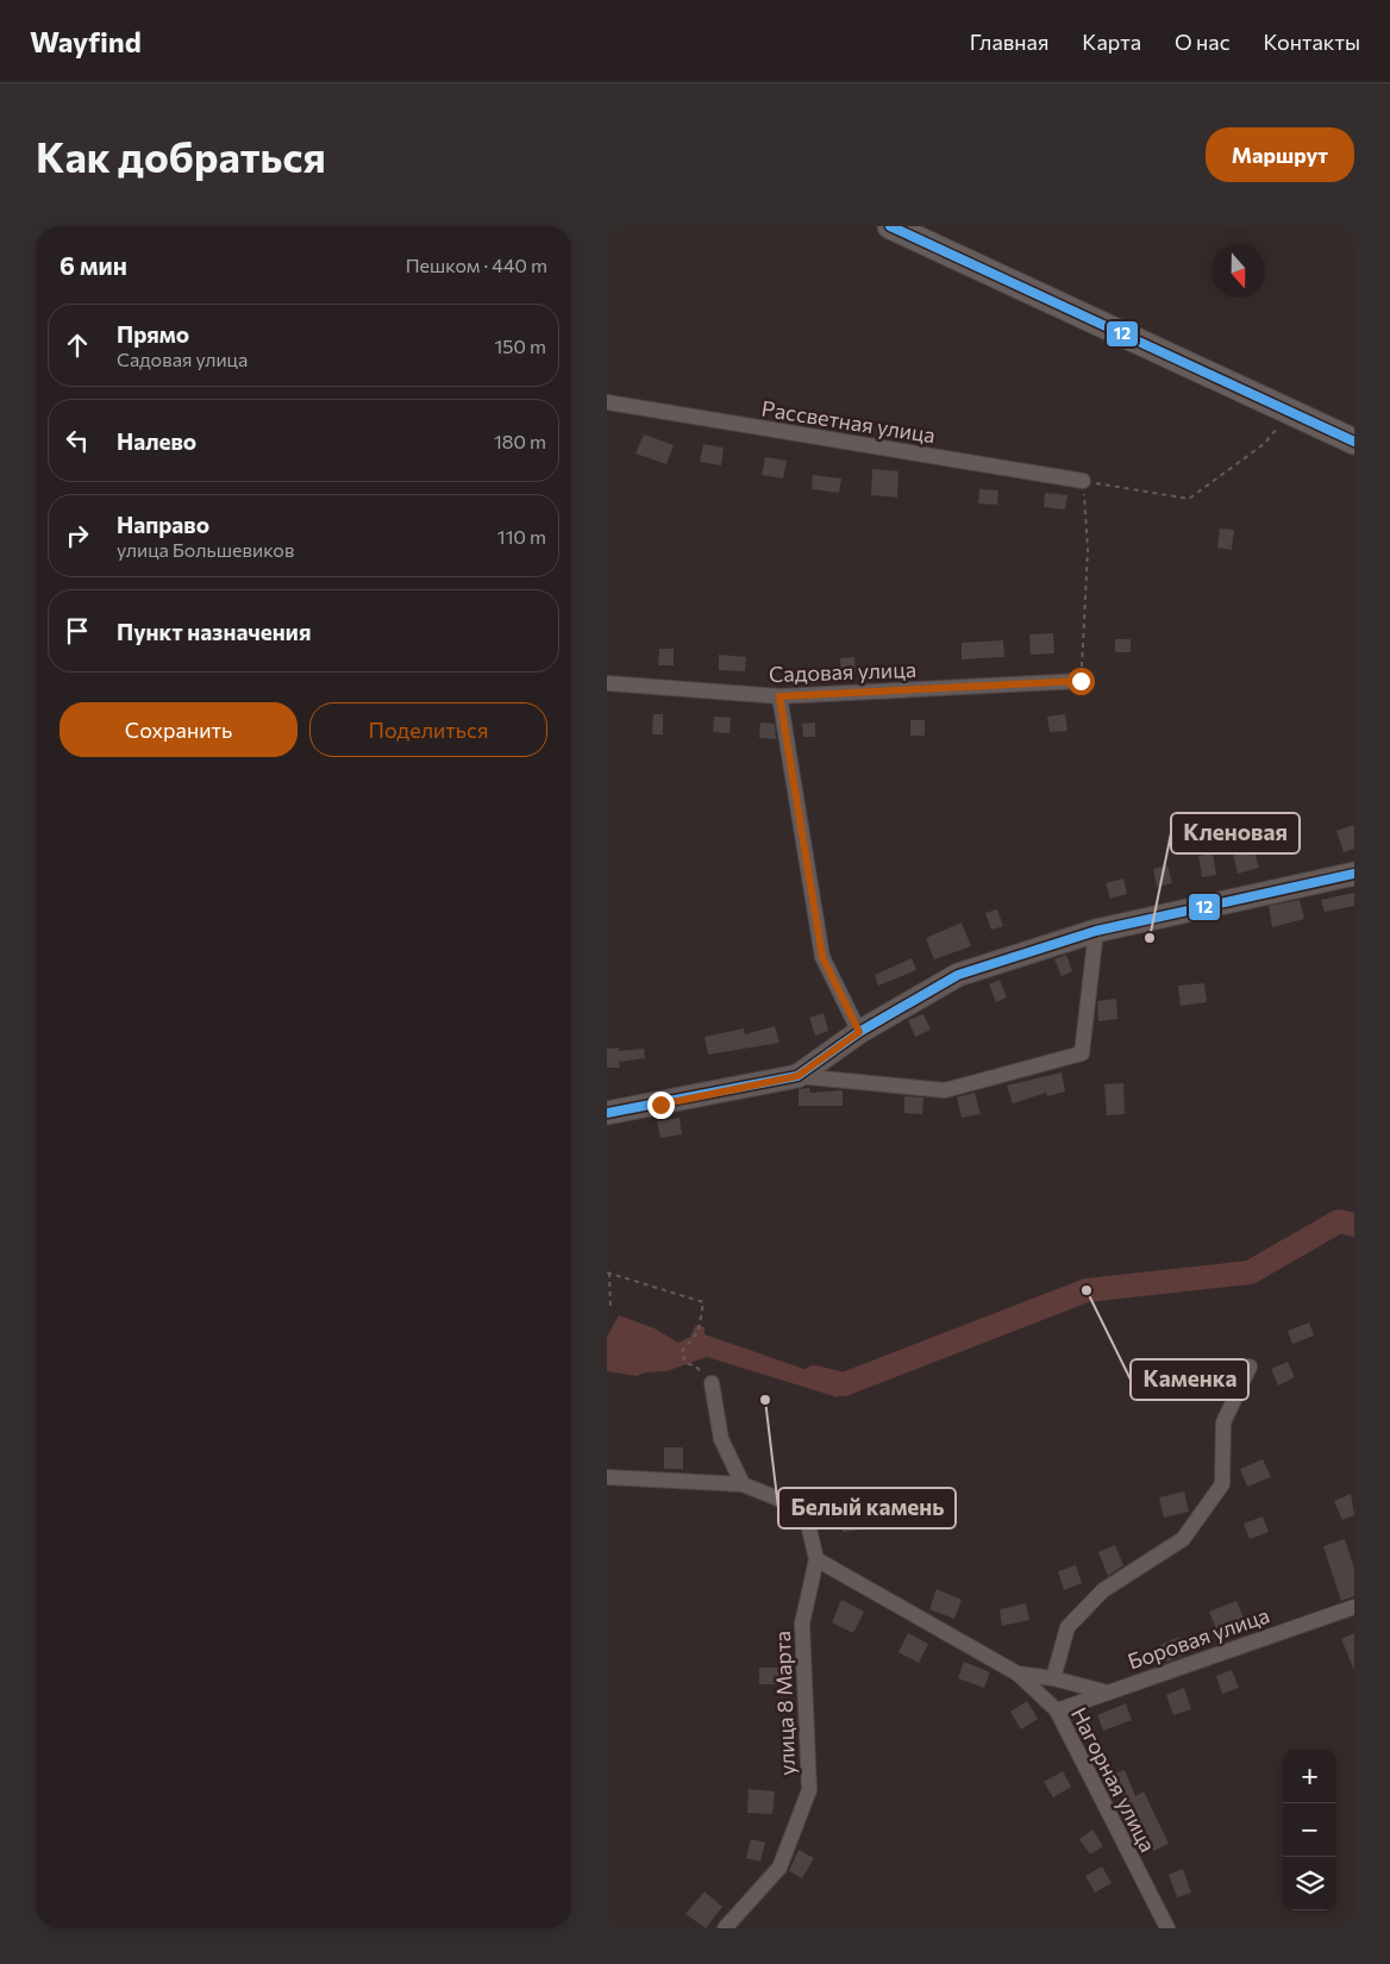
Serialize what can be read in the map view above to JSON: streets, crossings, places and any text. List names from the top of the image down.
{
  "streets": {
    "street": [
      "Рассветная улица",
      "Садовая улица",
      "Боровая улица",
      "улица 8 Марта",
      "Нагорная улица"
    ]
  },
  "crossings": [
    ["Боровая улица", "Нагорная улица"],
    ["улица 8 Марта", "Нагорная улица"]
  ],
  "places": ["Кленовая", "Каменка", "Белый камень"],
  "lines": ["transit line 12"],
  "north": "bottom",
  "page": {
    "header": "Wayfind",
    "nav": [
      "Главная",
      "Карта",
      "О нас",
      "Контакты"
    ],
    "buttons": [
      "Маршрут",
      ["Сохранить", "Поделиться"]
    ],
    "title": "Как добраться",
    "heading": ["6 мин", "Пешком · 440 m"],
    "list": [
      ["Прямо", "Садовая улица", "150 m"],
      ["Налево", "180 m"],
      ["Направо", "улица Большевиков", "110 m"],
      "Пункт назначения"
    ],
    "map_buttons": ["+", "−"]
  }
}
